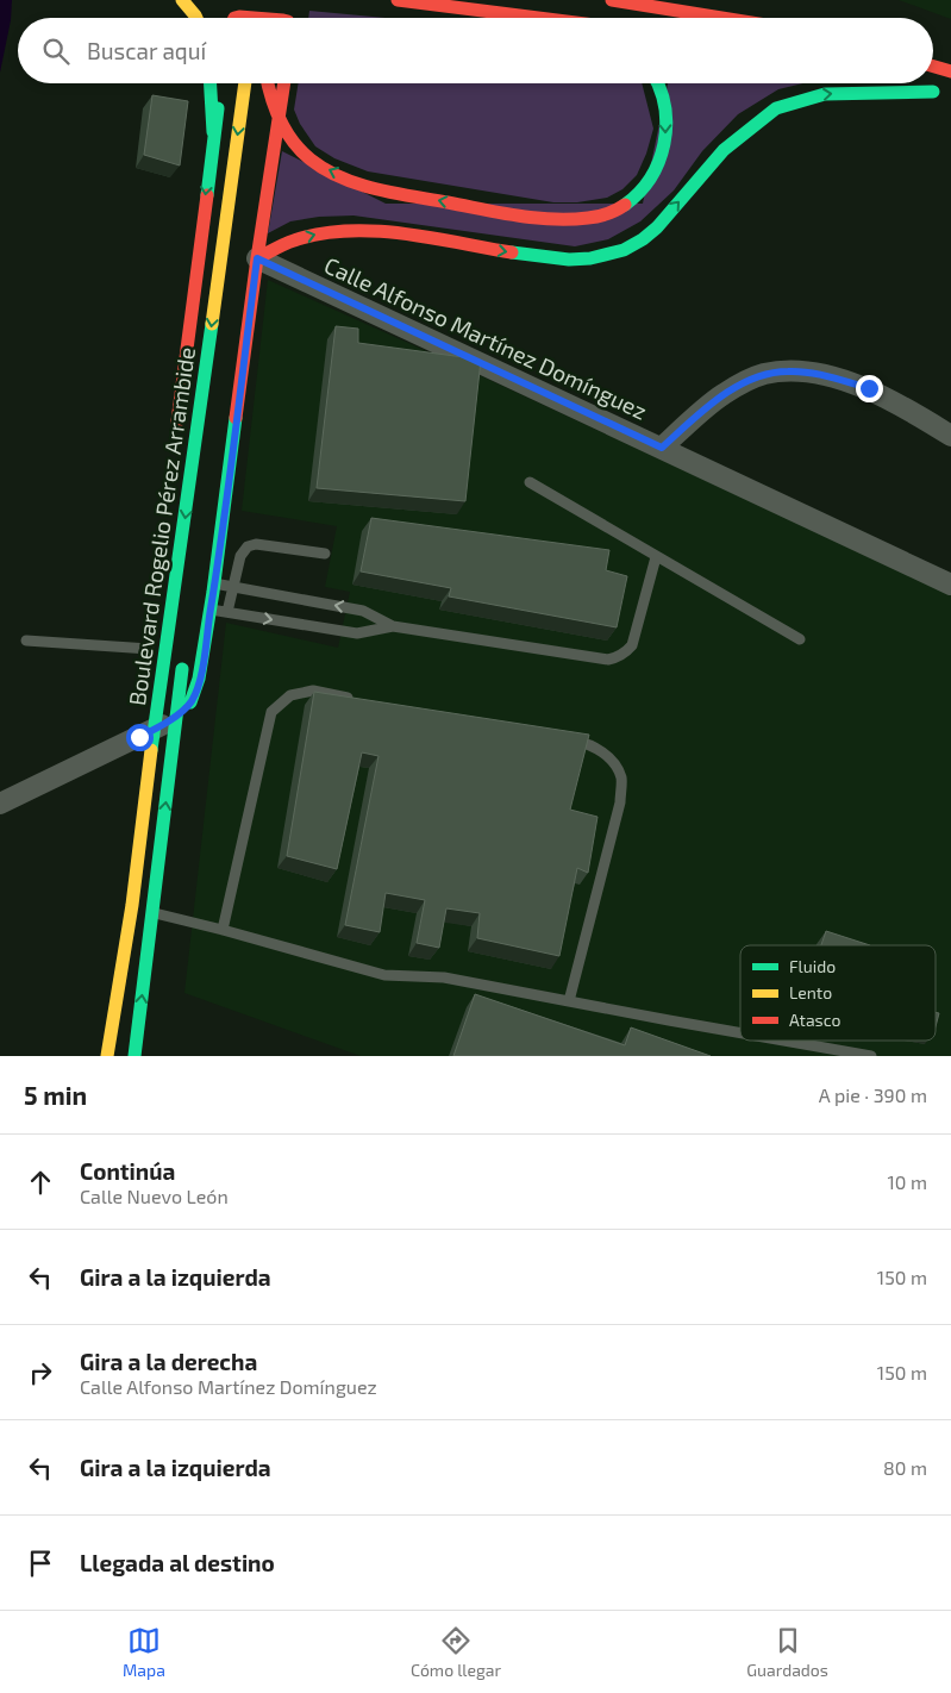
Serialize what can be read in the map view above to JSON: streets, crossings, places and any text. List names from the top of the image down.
{
  "streets": {
    "main road": ["Boulevard Rogelio Pérez Arrambide"],
    "street": ["Calle Alfonso Martínez Domínguez"]
  },
  "legend": ["Fluido", "Lento", "Atasco"],
  "page": {
    "search": "Buscar aquí",
    "heading": ["5 min", "A pie · 390 m"],
    "list": [
      ["Continúa", "Calle Nuevo León", "10 m"],
      ["Gira a la izquierda", "150 m"],
      ["Gira a la derecha", "Calle Alfonso Martínez Domínguez", "150 m"],
      ["Gira a la izquierda", "80 m"],
      "Llegada al destino"
    ],
    "nav": ["Mapa", "Cómo llegar", "Guardados"]
  }
}
